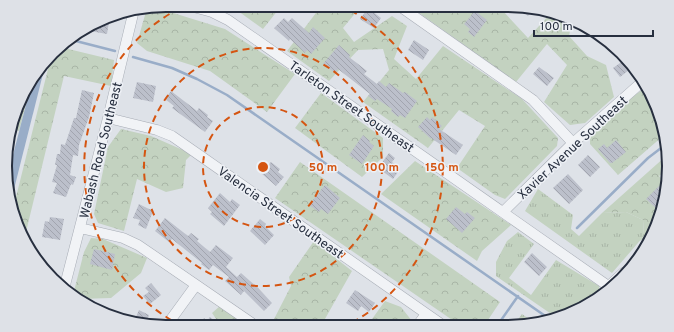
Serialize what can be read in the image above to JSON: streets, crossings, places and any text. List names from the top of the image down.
{
  "streets": {
    "street": [
      "Tarleton Street Southeast",
      "Xavier Avenue Southeast",
      "Wabash Road Southeast",
      "Valencia Street Southeast"
    ]
  },
  "crossings": [
    ["Tarleton Street Southeast", "Xavier Avenue Southeast"],
    ["Wabash Road Southeast", "Valencia Street Southeast"]
  ],
  "scale_bar": "100 m",
  "rings": ["50 m", "100 m", "150 m"]
}
